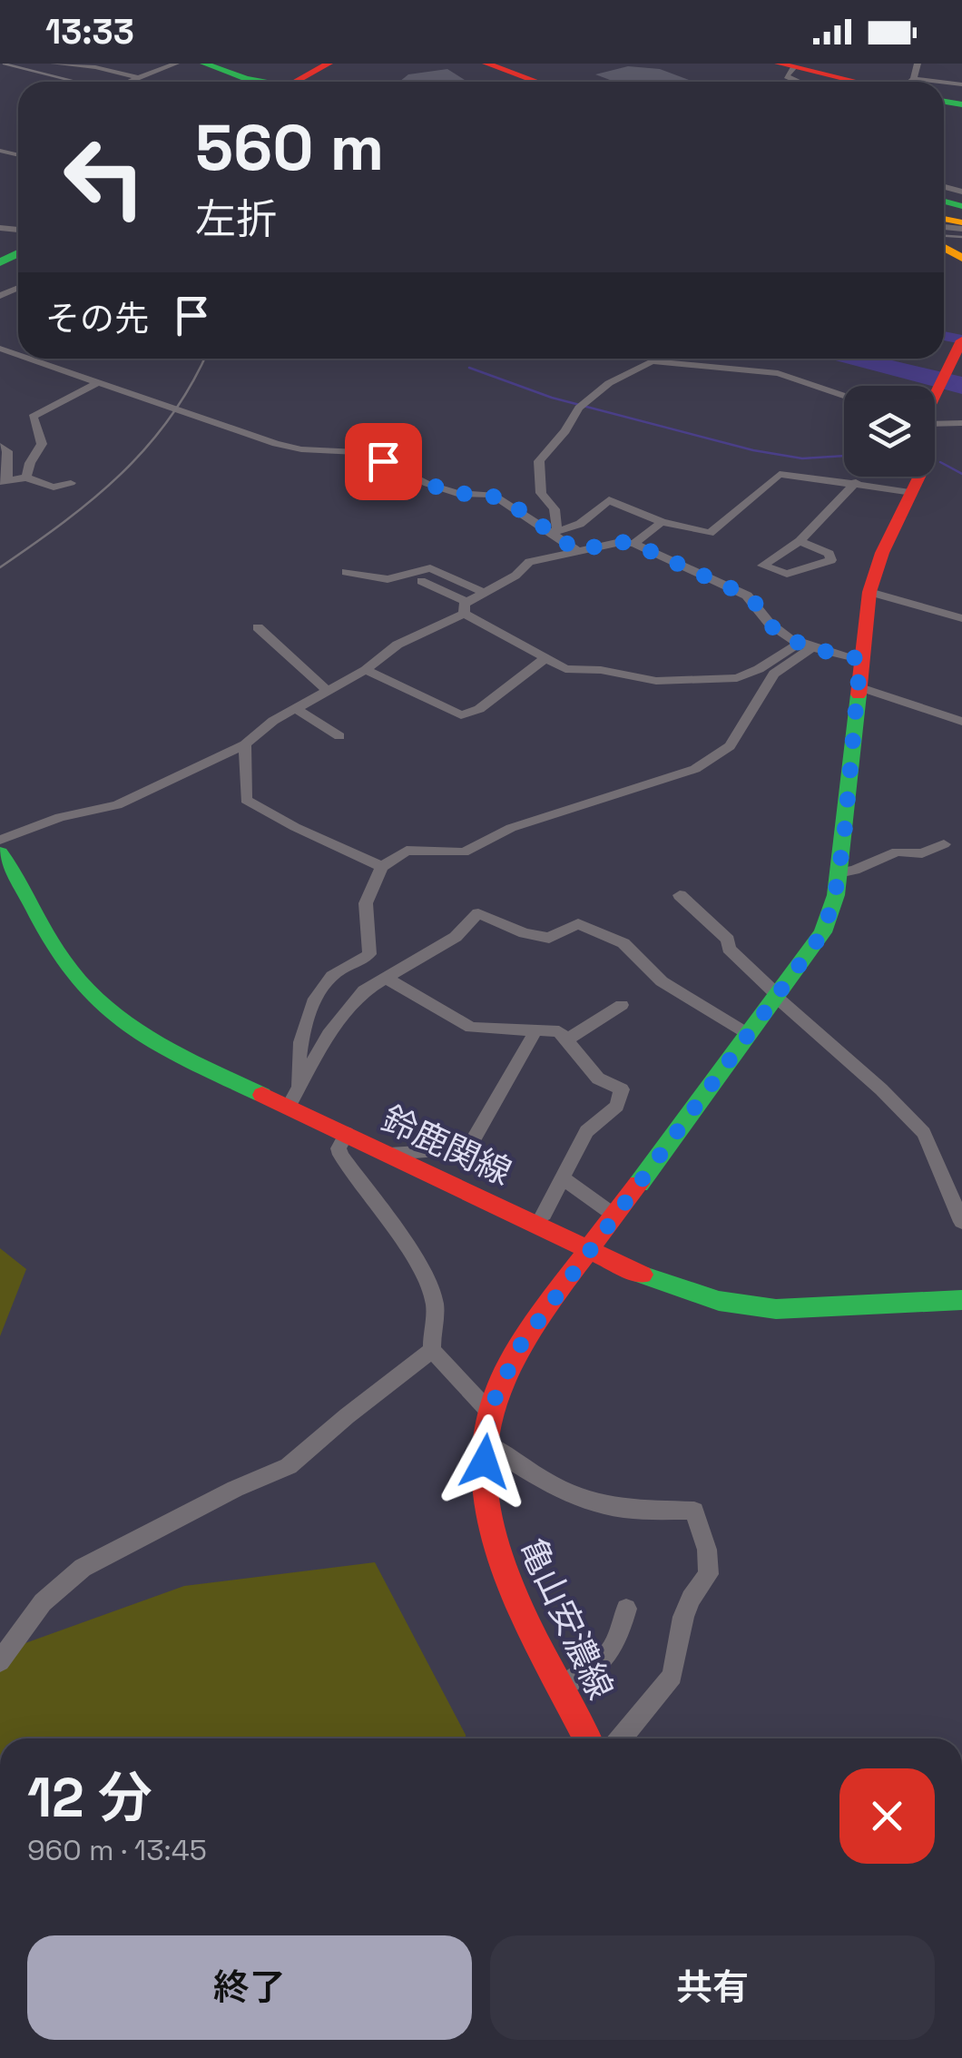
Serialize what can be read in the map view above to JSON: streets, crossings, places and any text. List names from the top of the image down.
{
  "streets": {
    "main road": ["鈴鹿関線", "亀山安濃線"]
  },
  "crossings": [
    ["鈴鹿関線", "亀山安濃線"]
  ],
  "page": {
    "status": "13:33",
    "turn": ["560 m", "左折"],
    "then": "その先",
    "heading": ["12 分", "960 m · 13:45"],
    "buttons": ["終了", "共有"]
  }
}
